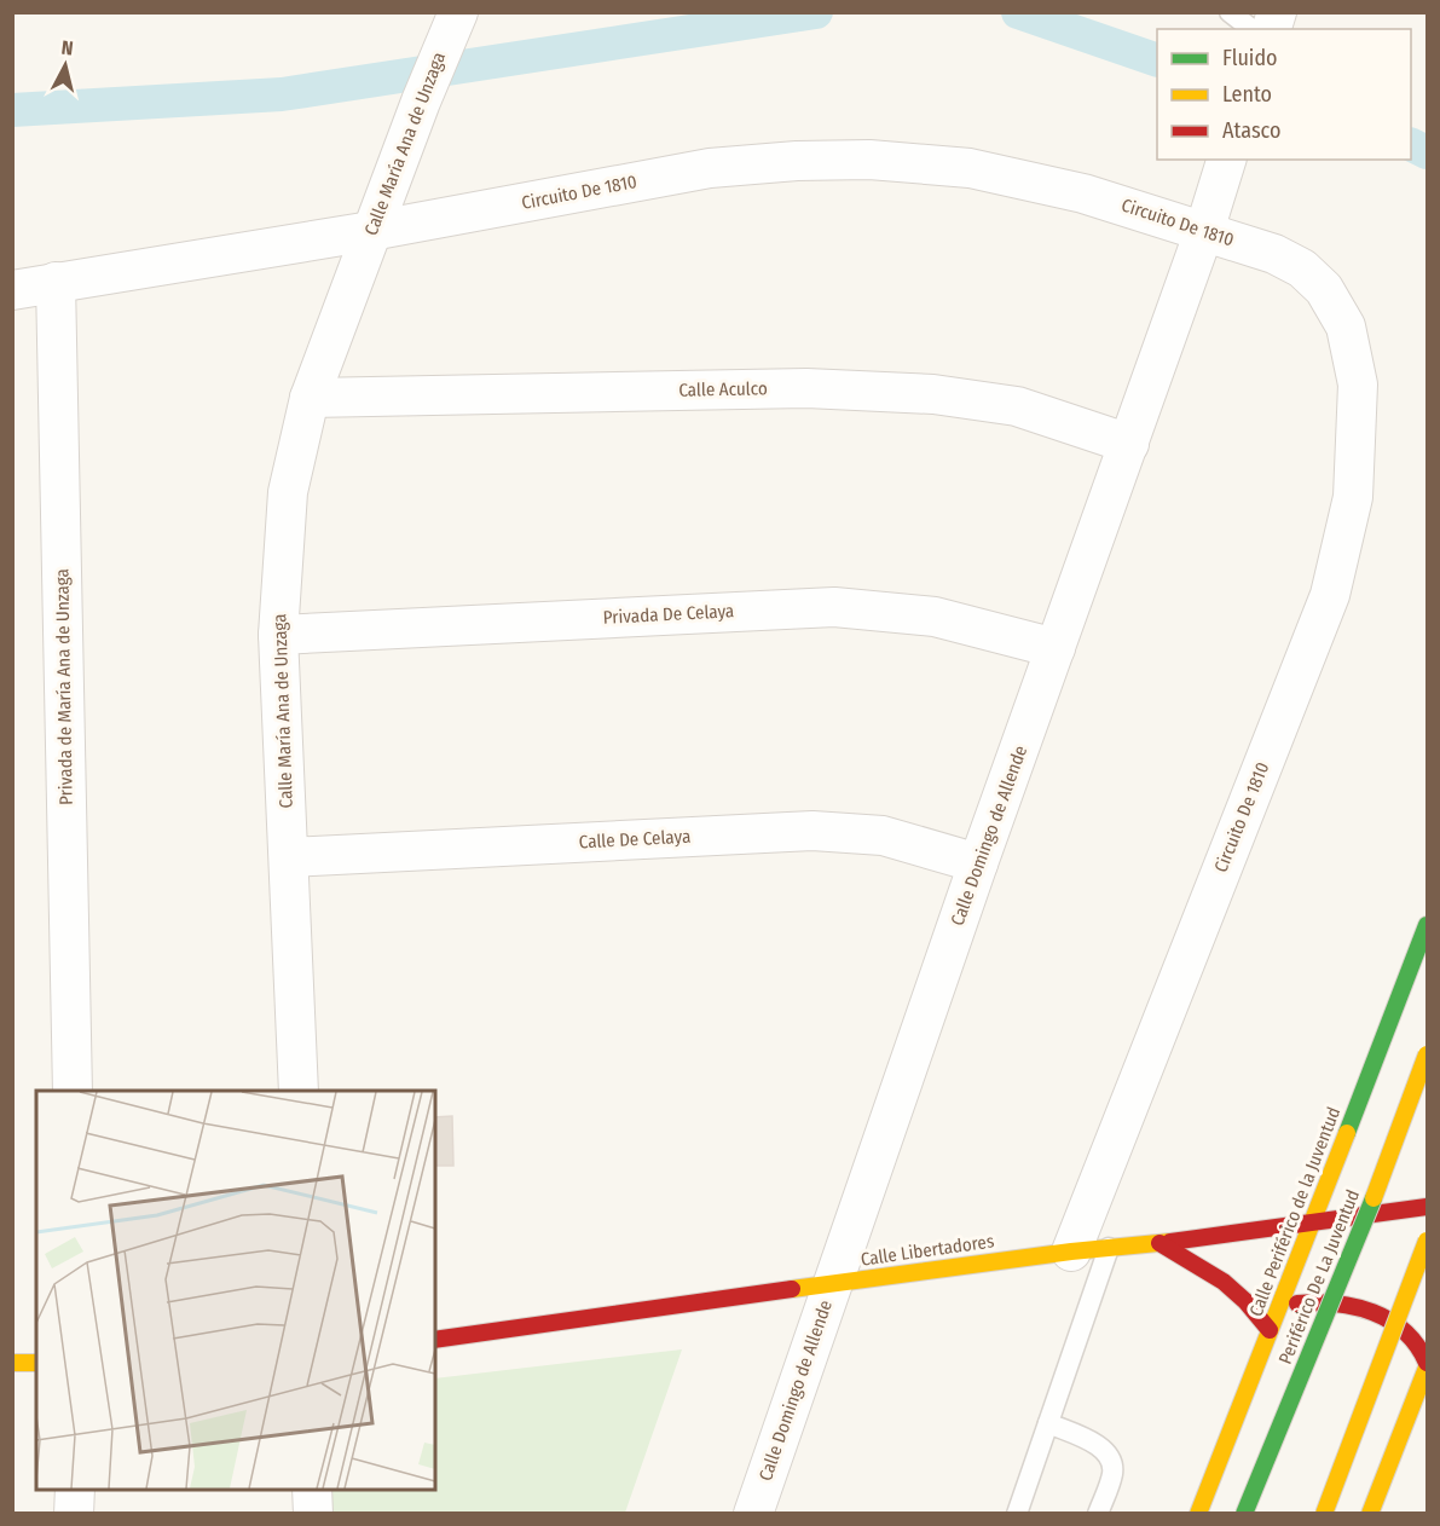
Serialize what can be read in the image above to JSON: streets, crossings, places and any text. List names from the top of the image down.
{
  "streets": {
    "main road": ["Calle Periférico de la Juventud", "Calle Libertadores", "Periférico De La Juventud"],
    "street": [
      "Calle María Ana de Unzaga",
      "Circuito De 1810",
      "Calle Aculco",
      "Privada De Celaya",
      "Privada de María Ana de Unzaga",
      "Calle Domingo de Allende",
      "Calle De Celaya"
    ]
  },
  "crossings": [
    ["Calle María Ana de Unzaga", "Circuito De 1810"],
    ["Calle María Ana de Unzaga", "Calle Aculco"],
    ["Calle María Ana de Unzaga", "Privada De Celaya"],
    ["Calle María Ana de Unzaga", "Calle De Celaya"],
    ["Circuito De 1810", "Privada de María Ana de Unzaga"],
    ["Circuito De 1810", "Calle Domingo de Allende"],
    ["Circuito De 1810", "Calle Libertadores"],
    ["Calle Aculco", "Calle Domingo de Allende"],
    ["Privada De Celaya", "Calle Domingo de Allende"],
    ["Calle Domingo de Allende", "Calle De Celaya"],
    ["Calle Domingo de Allende", "Calle Libertadores"],
    ["Calle Periférico de la Juventud", "Calle Libertadores"]
  ],
  "legend": ["Fluido", "Lento", "Atasco"],
  "north": "top"
}
